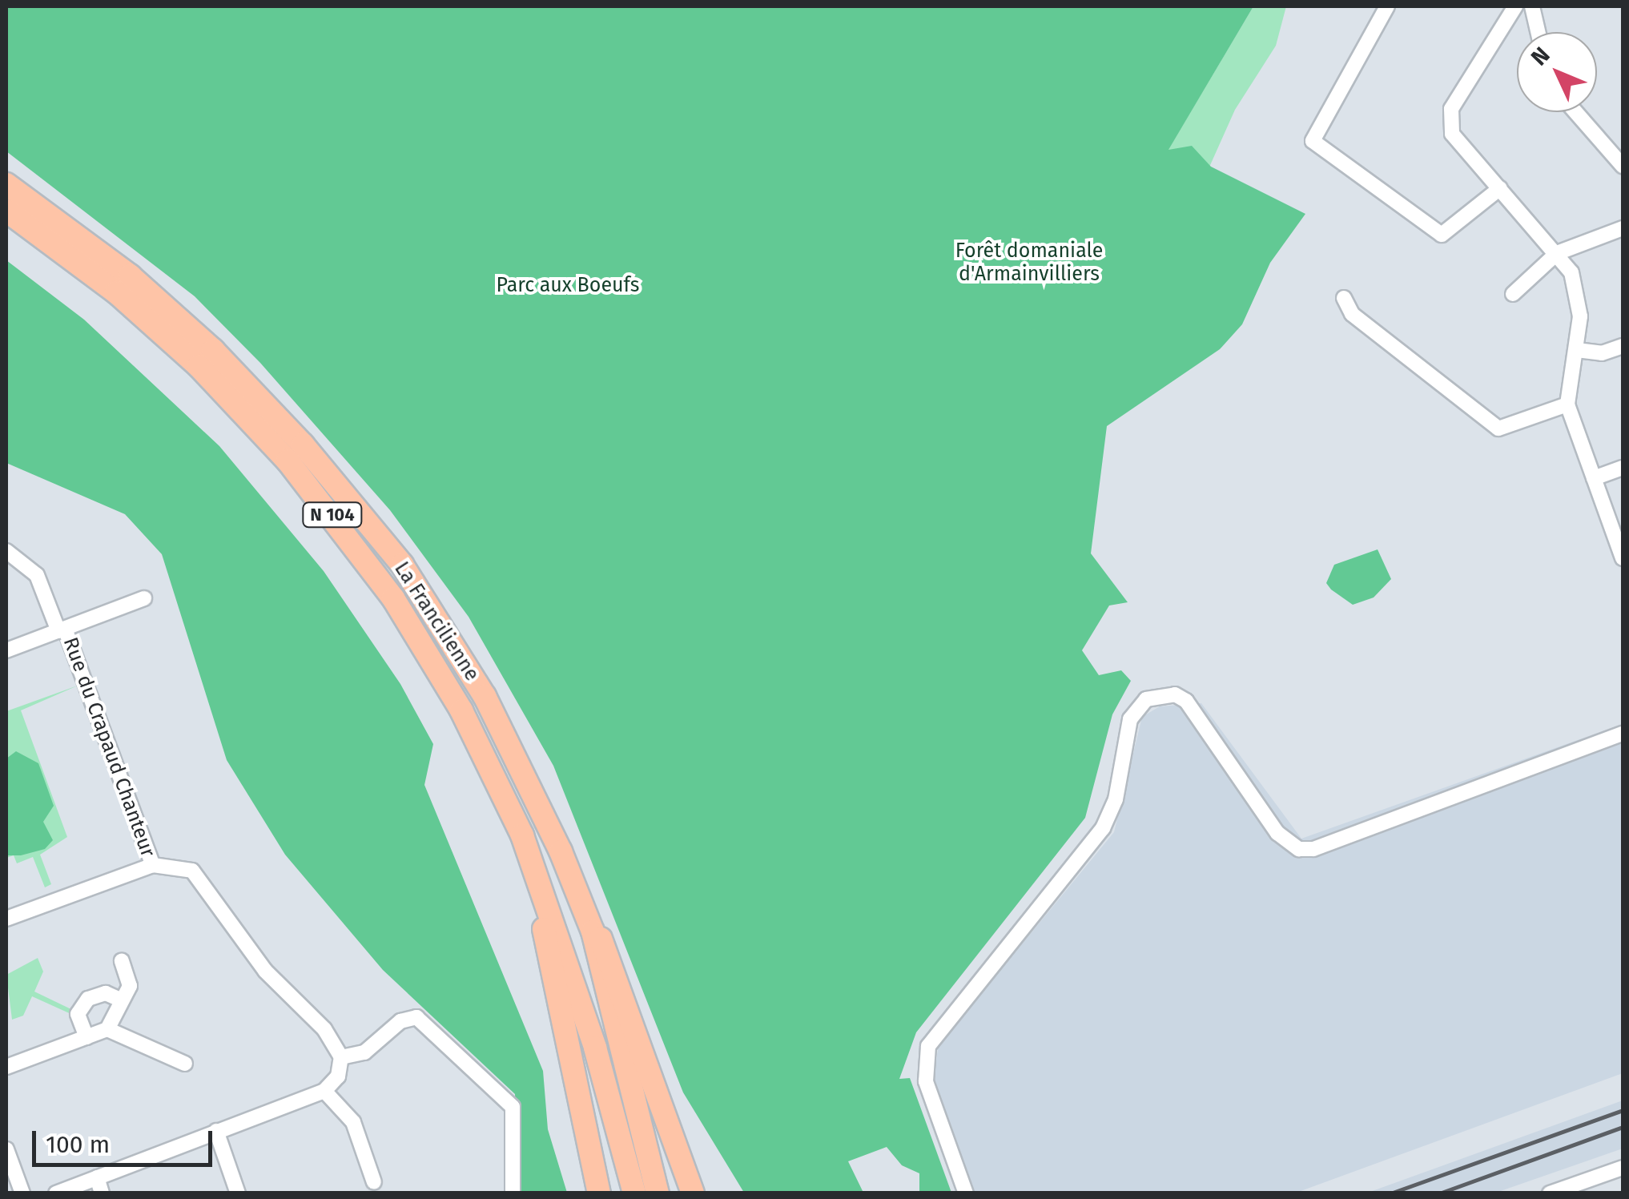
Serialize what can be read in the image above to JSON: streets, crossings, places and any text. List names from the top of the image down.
{
  "streets": {
    "highway": ["N 104", "La Francilienne"],
    "street": ["Rue du Crapaud Chanteur"]
  },
  "parks": ["Forêt domaniale d'Armainvilliers", "Parc aux Boeufs"],
  "scale_bar": "100 m",
  "north": "top left"
}
